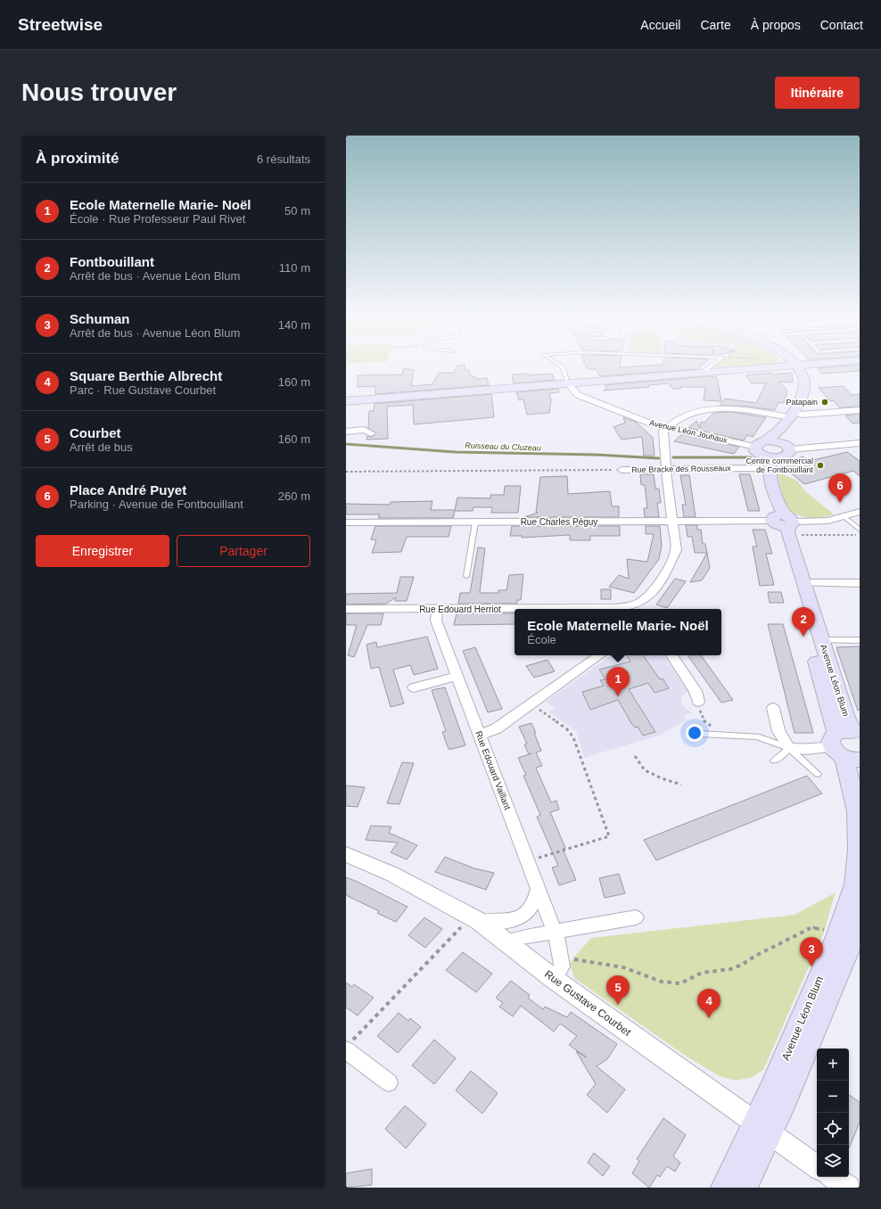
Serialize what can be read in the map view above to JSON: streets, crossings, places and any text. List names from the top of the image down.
{
  "streets": {
    "main road": ["Avenue Léon Blum"],
    "street": [
      "Avenue Léon Jouhaux",
      "Rue Bracke des Rousseaux",
      "Rue Charles Péguy",
      "Rue Edouard Herriot",
      "Rue Edouard Vaillant",
      "Rue Gustave Courbet"
    ]
  },
  "crossings": [
    ["Avenue Léon Jouhaux", "Rue Edouard Herriot"],
    ["Avenue Léon Jouhaux", "Avenue Léon Blum"],
    ["Rue Bracke des Rousseaux", "Rue Edouard Herriot"],
    ["Rue Bracke des Rousseaux", "Avenue Léon Blum"],
    ["Rue Charles Péguy", "Rue Edouard Herriot"],
    ["Rue Charles Péguy", "Avenue Léon Blum"],
    ["Rue Edouard Herriot", "Rue Edouard Vaillant"],
    ["Avenue Léon Blum", "Rue Gustave Courbet"]
  ],
  "water": ["Ruisseau du Cluzeau"],
  "places": ["Patapain", "Centre commercial de Fontbouillant"],
  "page": {
    "header": "Streetwise",
    "nav": [
      "Accueil",
      "Carte",
      "À propos",
      "Contact"
    ],
    "buttons": [
      "Itinéraire",
      ["Enregistrer", "Partager"]
    ],
    "title": "Nous trouver",
    "heading": ["À proximité", "6 résultats"],
    "list": [
      {
        "mark": "1",
        "name": "Ecole Maternelle Marie- Noël",
        "note": "École · Rue Professeur Paul Rivet",
        "value": "50 m"
      },
      {
        "mark": "2",
        "name": "Fontbouillant",
        "note": "Arrêt de bus · Avenue Léon Blum",
        "value": "110 m"
      },
      {
        "mark": "3",
        "name": "Schuman",
        "note": "Arrêt de bus · Avenue Léon Blum",
        "value": "140 m"
      },
      {
        "mark": "4",
        "name": "Square Berthie Albrecht",
        "note": "Parc · Rue Gustave Courbet",
        "value": "160 m"
      },
      {
        "mark": "5",
        "name": "Courbet",
        "note": "Arrêt de bus",
        "value": "160 m"
      },
      {
        "mark": "6",
        "name": "Place André Puyet",
        "note": "Parking · Avenue de Fontbouillant",
        "value": "260 m"
      }
    ],
    "pins": [
      "6",
      "2",
      "1",
      "3",
      "5",
      "4"
    ],
    "popup": ["Ecole Maternelle Marie- Noël", "École"],
    "map_buttons": ["+", "−"]
  }
}
